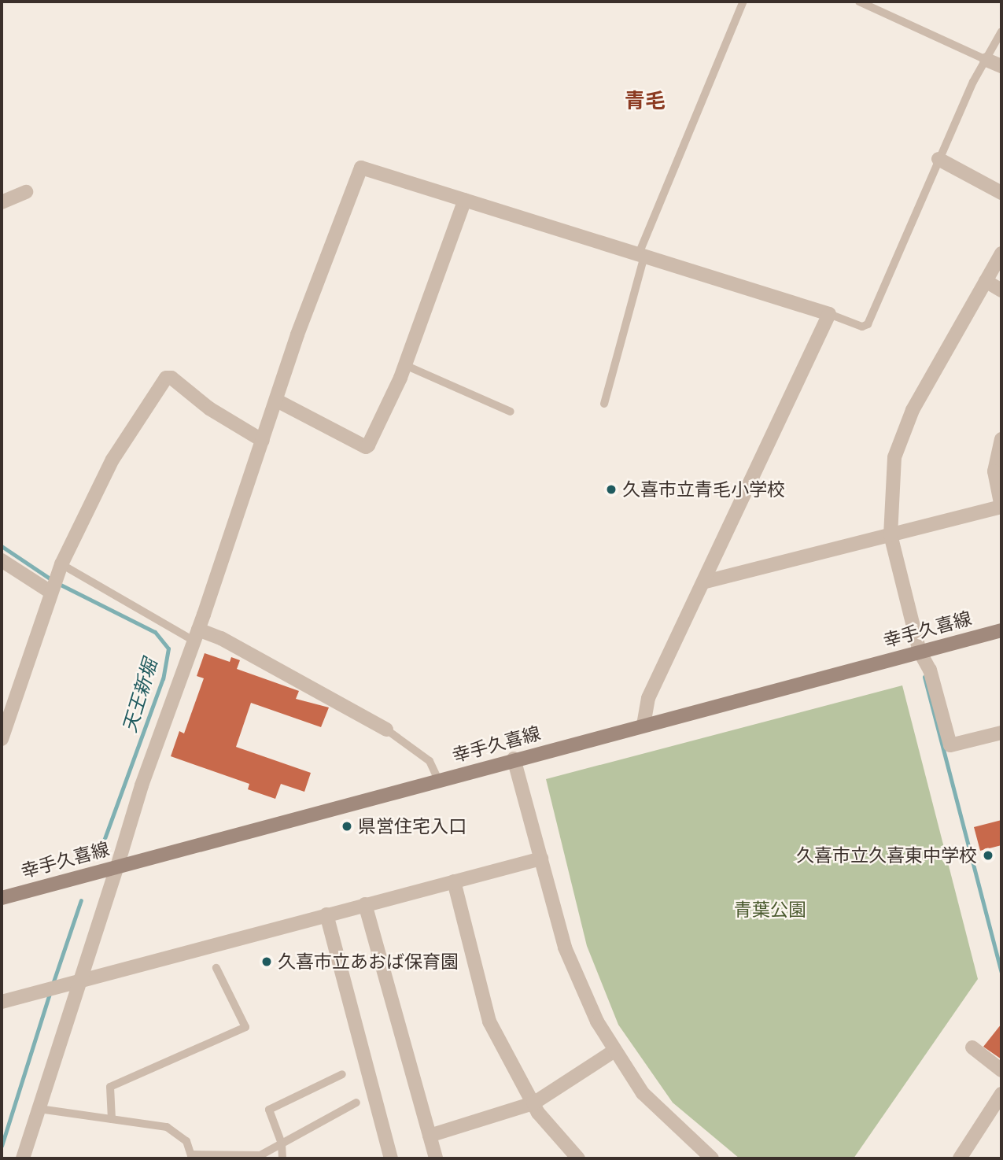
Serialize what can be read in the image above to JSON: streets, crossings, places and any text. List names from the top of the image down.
{
  "streets": {
    "main road": ["幸手久喜線"]
  },
  "districts": ["青毛"],
  "water": ["天王新堀"],
  "parks": ["青葉公園"],
  "places": [
    "久喜市立青毛小学校",
    "県営住宅入口",
    "久喜市立久喜東中学校",
    "久喜市立あおば保育園"
  ]
}
